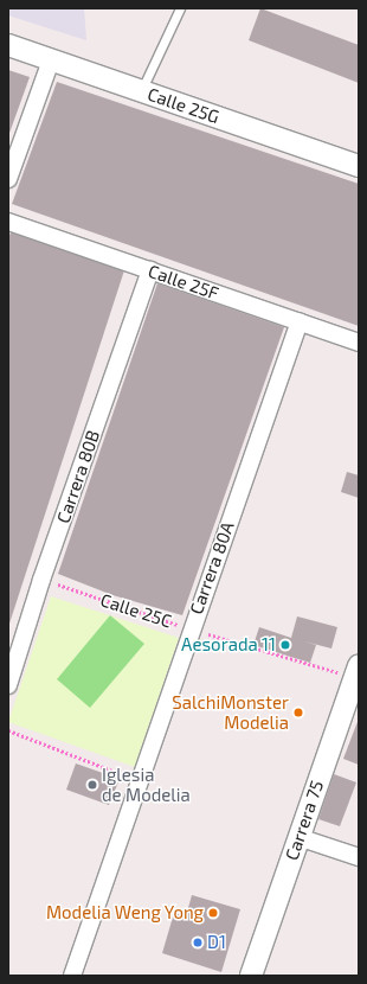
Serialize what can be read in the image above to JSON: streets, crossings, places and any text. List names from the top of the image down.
{
  "streets": {
    "street": [
      "Calle 25G",
      "Calle 25F",
      "Carrera 80B",
      "Carrera 80A",
      "Carrera 75"
    ],
    "path": ["Calle 25C"]
  },
  "crossings": [
    ["Calle 25F", "Carrera 80B"],
    ["Calle 25F", "Carrera 80A"],
    ["Carrera 80B", "Calle 25C"],
    ["Carrera 80A", "Calle 25C"],
    ["Calle 25C", "Carrera 75"]
  ],
  "places": [
    "Aesorada 11",
    "SalchiMonster Modelia",
    "Iglesia de Modelia",
    "Modelia Weng Yong",
    "D1"
  ]
}
